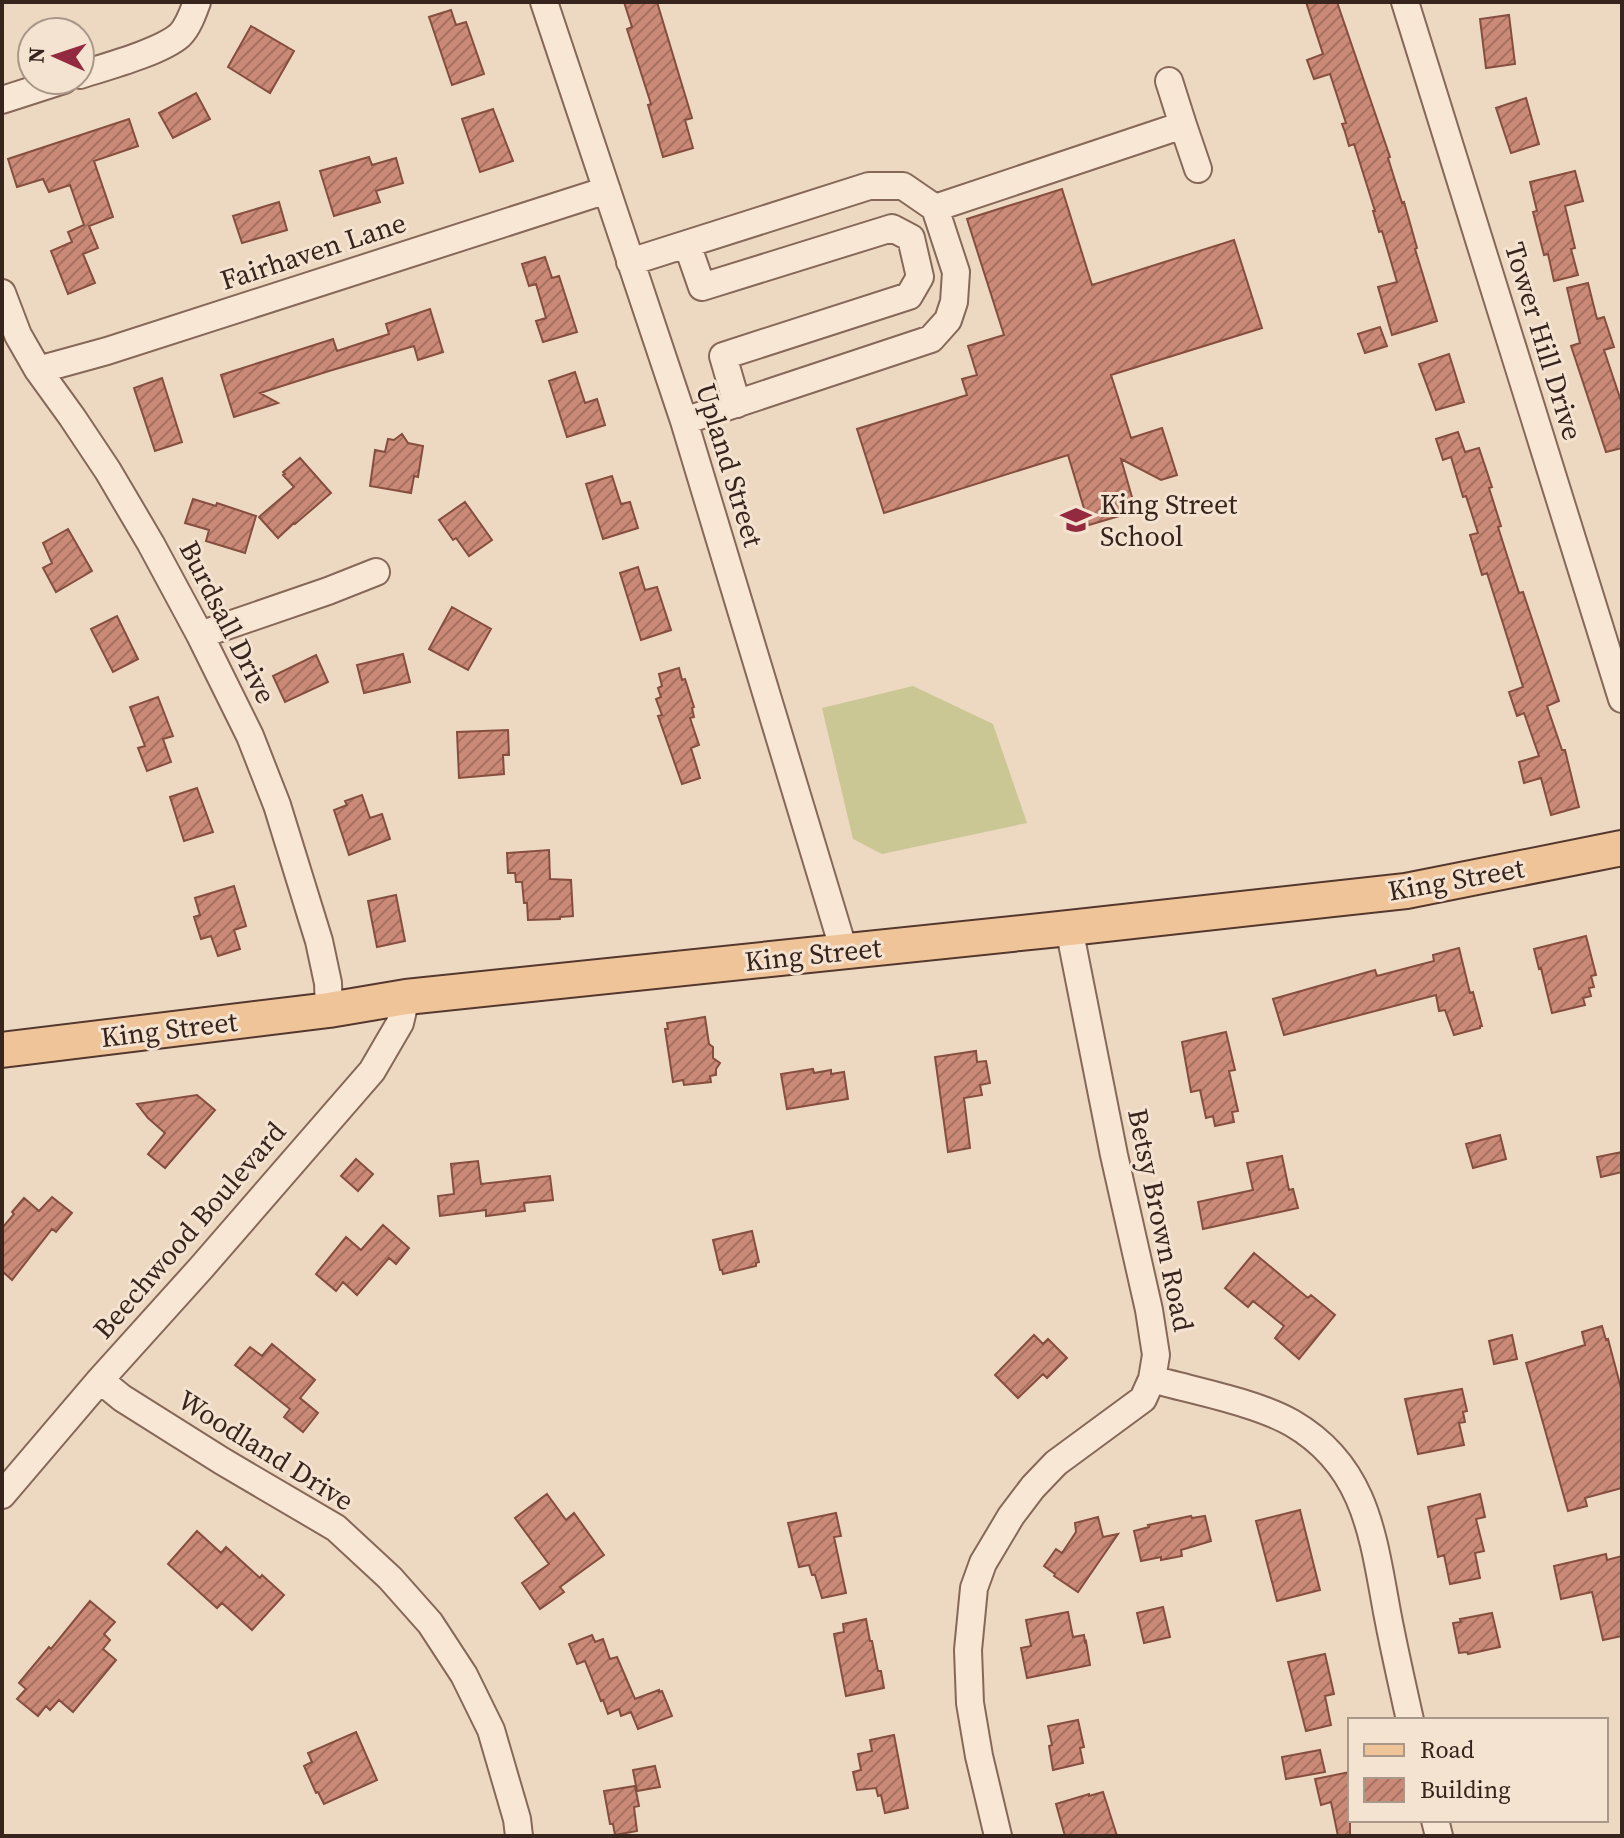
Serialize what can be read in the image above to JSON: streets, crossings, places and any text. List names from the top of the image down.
{
  "streets": {
    "main road": ["King Street"],
    "street": [
      "Fairhaven Lane",
      "Tower Hill Drive",
      "Upland Street",
      "Burdsall Drive",
      "Betsy Brown Road",
      "Beechwood Boulevard",
      "Woodland Drive"
    ]
  },
  "crossings": [
    ["Fairhaven Lane", "Upland Street"],
    ["Fairhaven Lane", "Burdsall Drive"],
    ["Upland Street", "King Street"],
    ["Burdsall Drive", "King Street"],
    ["King Street", "Betsy Brown Road"],
    ["King Street", "Beechwood Boulevard"],
    ["Beechwood Boulevard", "Woodland Drive"]
  ],
  "places": {
    "school or university": ["King Street School"]
  },
  "legend": ["Road", "Building"],
  "north": "left"
}
